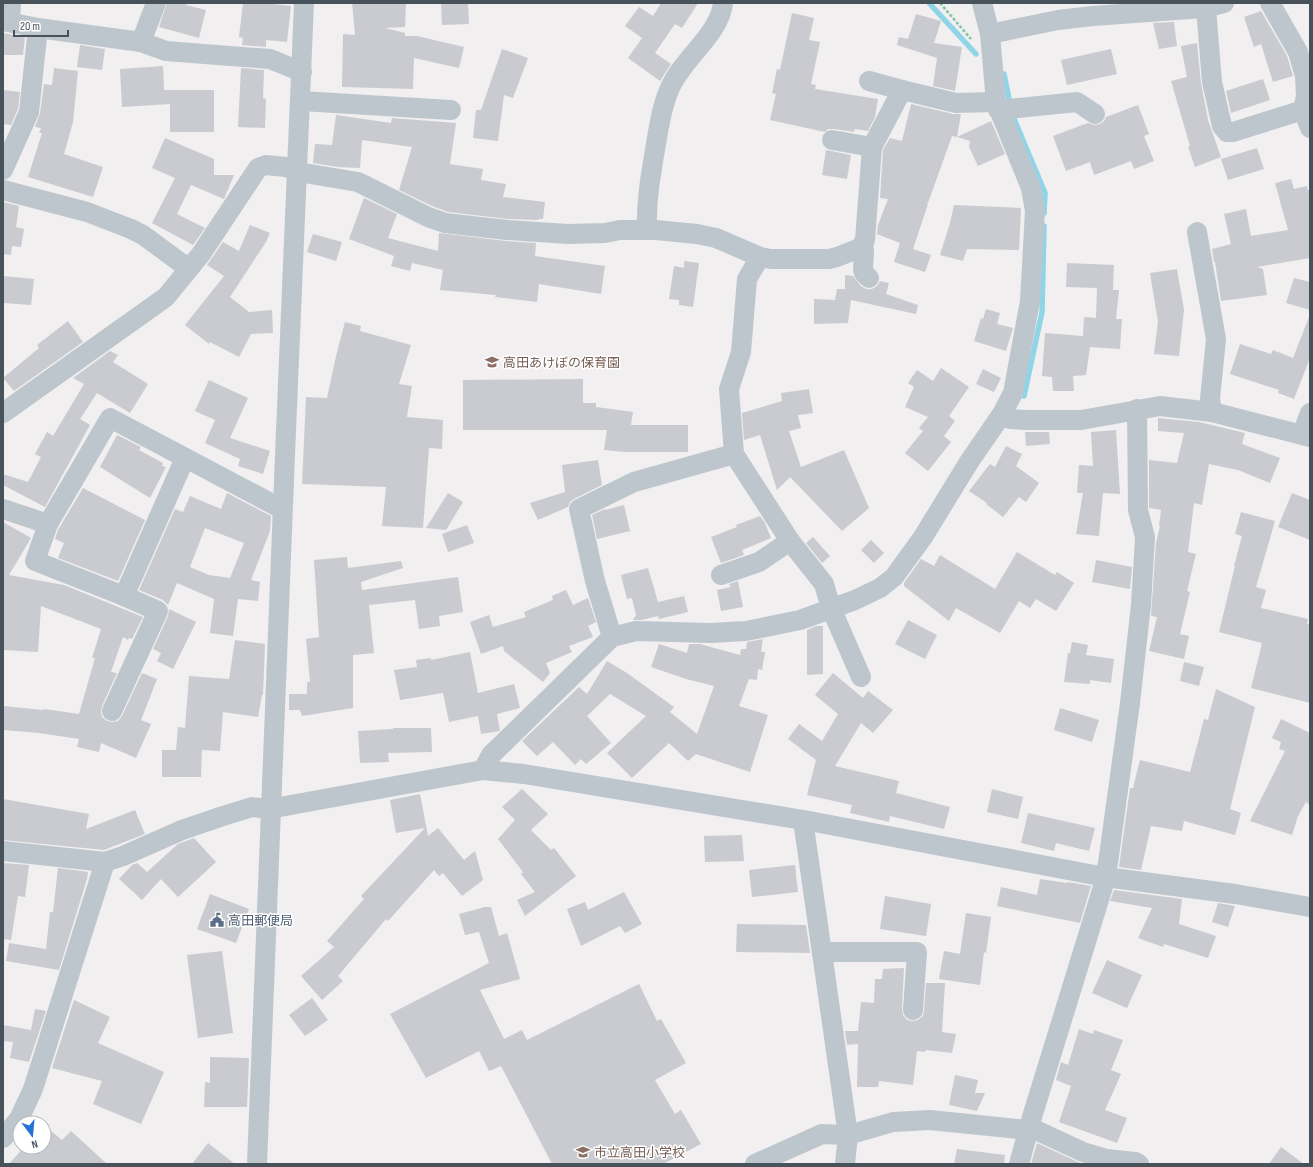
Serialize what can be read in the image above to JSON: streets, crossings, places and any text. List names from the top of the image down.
{
  "places": {
    "school or university": ["高田あけぼの保育園", "市立高田小学校"],
    "public building": ["高田郵便局"]
  },
  "scale_bar": "20 m",
  "north": "bottom"
}
